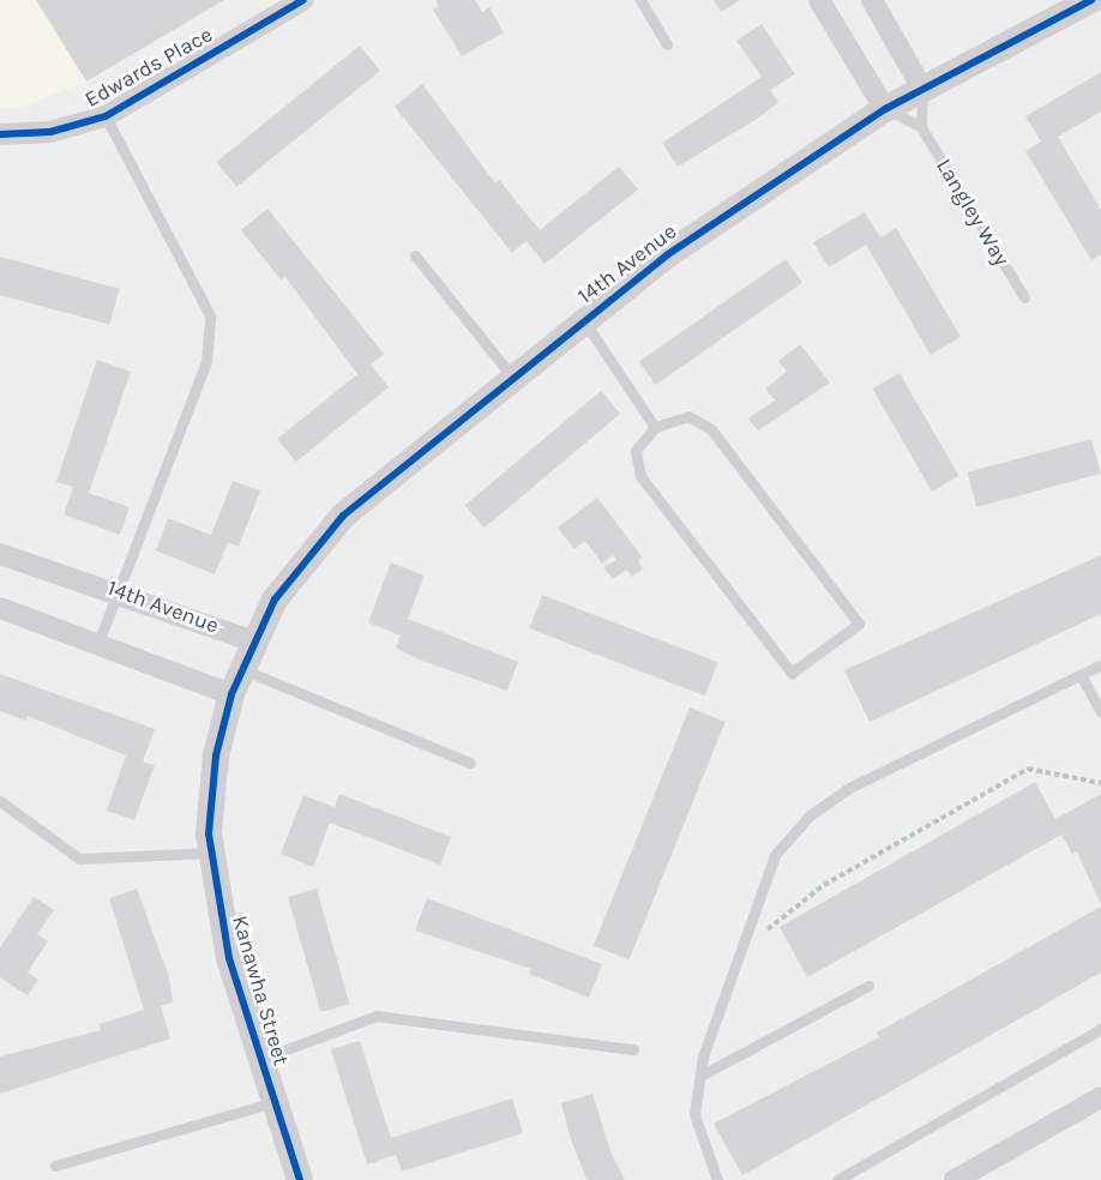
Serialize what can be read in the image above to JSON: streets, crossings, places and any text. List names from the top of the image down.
{
  "streets": {
    "street": ["Edwards Place", "14th Avenue", "Kanawha Street"],
    "lane": ["Langley Way"]
  },
  "crossings": [
    ["14th Avenue", "Kanawha Street"]
  ]
}
